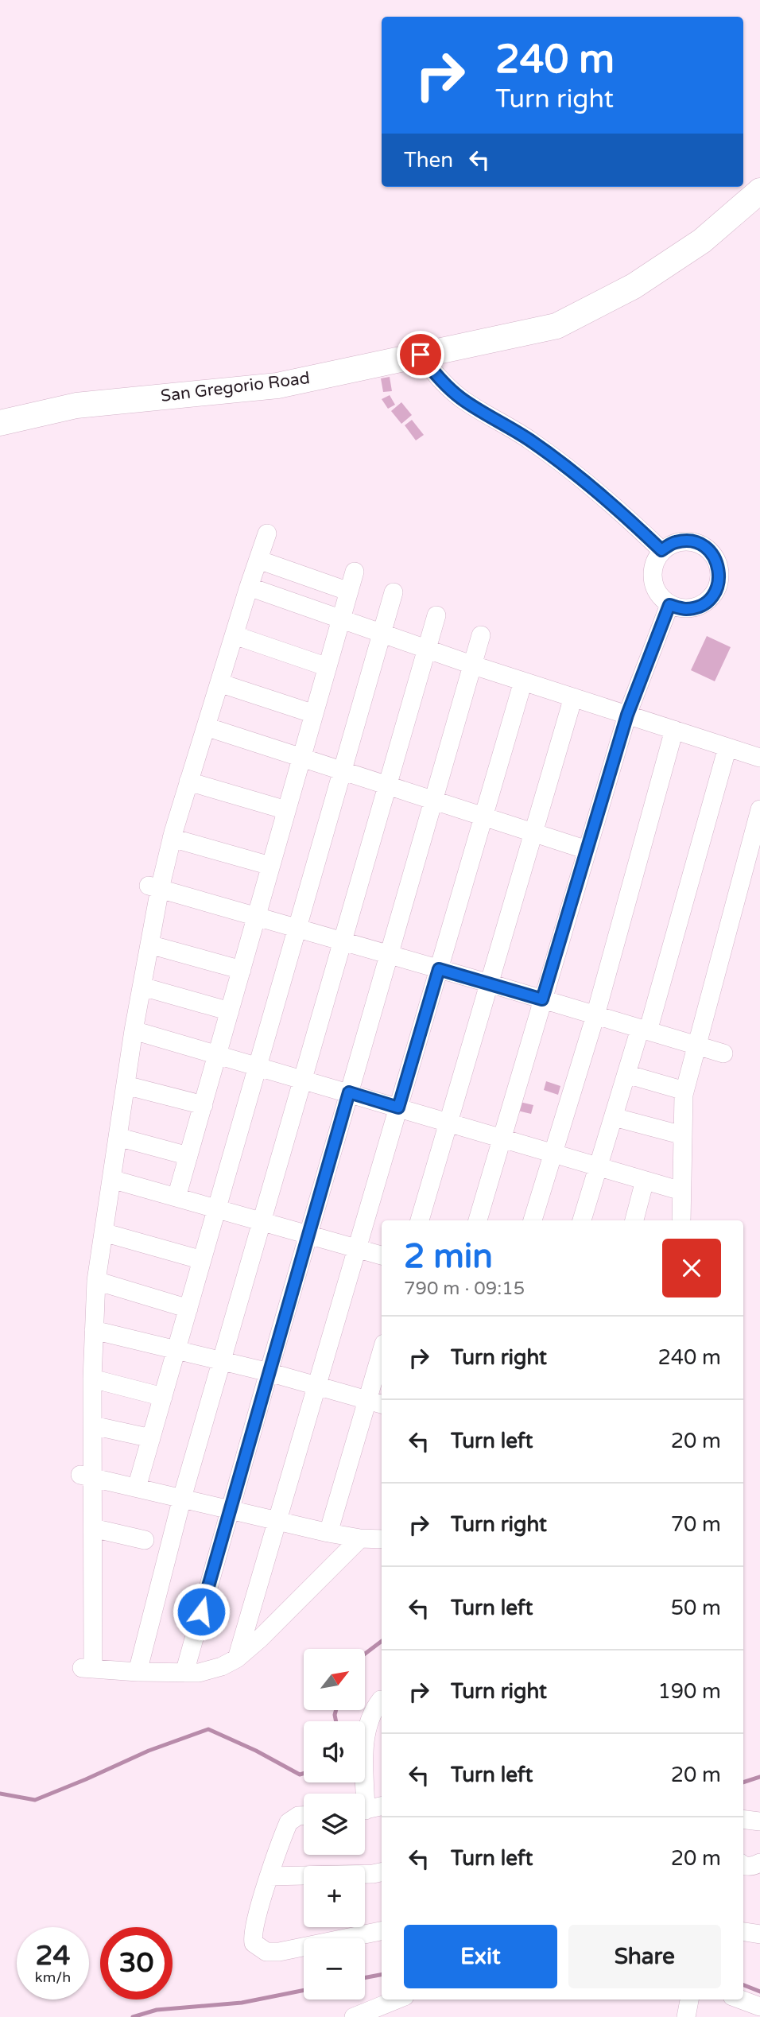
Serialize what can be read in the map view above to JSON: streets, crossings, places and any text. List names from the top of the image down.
{
  "streets": {
    "street": ["San Gregorio Road"]
  },
  "north": "top right",
  "page": {
    "turn": ["240 m", "Turn right"],
    "then": "Then",
    "heading": ["2 min", "790 m · 09:15"],
    "list": [
      {
        "name": "Turn right",
        "value": "240 m"
      },
      {
        "name": "Turn left",
        "value": "20 m"
      },
      {
        "name": "Turn right",
        "value": "70 m"
      },
      {
        "name": "Turn left",
        "value": "50 m"
      },
      {
        "name": "Turn right",
        "value": "190 m"
      },
      {
        "name": "Turn left",
        "value": "20 m"
      },
      {
        "name": "Turn left",
        "value": "20 m"
      }
    ],
    "map_buttons": ["+", "−"],
    "buttons": ["Exit", "Share"],
    "speed": "24 km/h",
    "limit": "30"
  }
}
